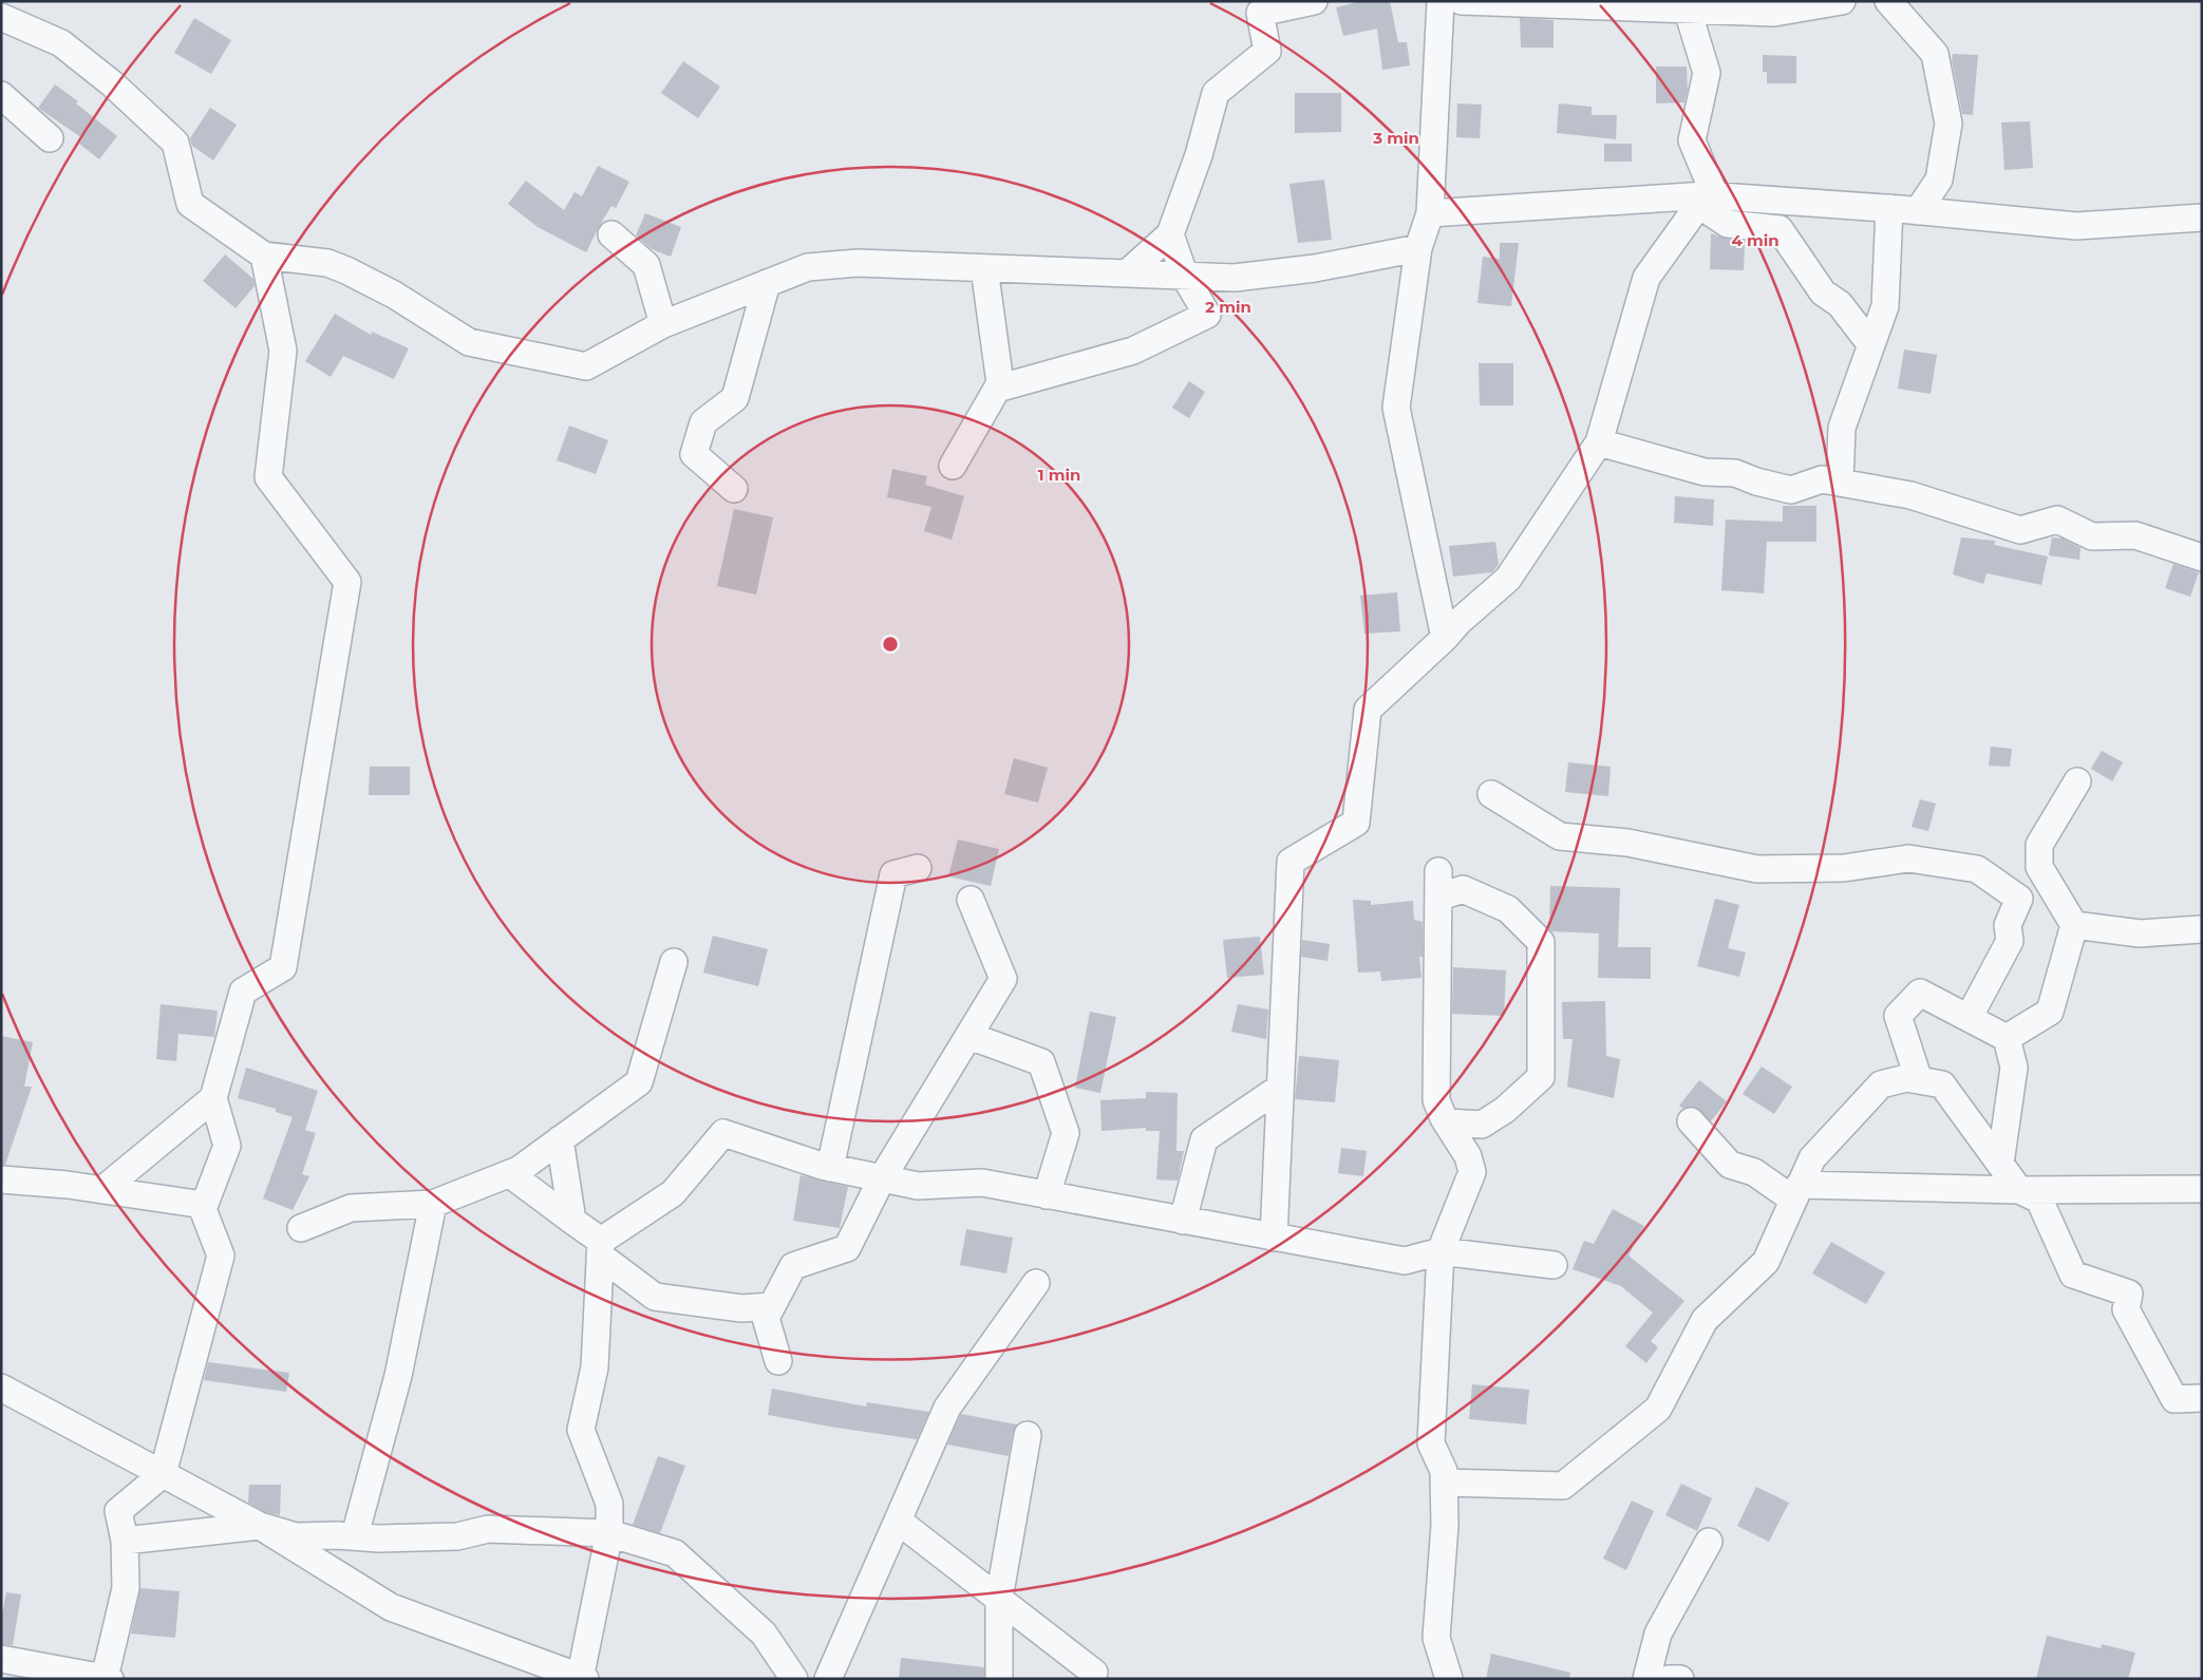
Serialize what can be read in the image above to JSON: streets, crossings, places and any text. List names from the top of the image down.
{
  "rings": [
    "3 min",
    "4 min",
    "2 min",
    "1 min"
  ]
}
